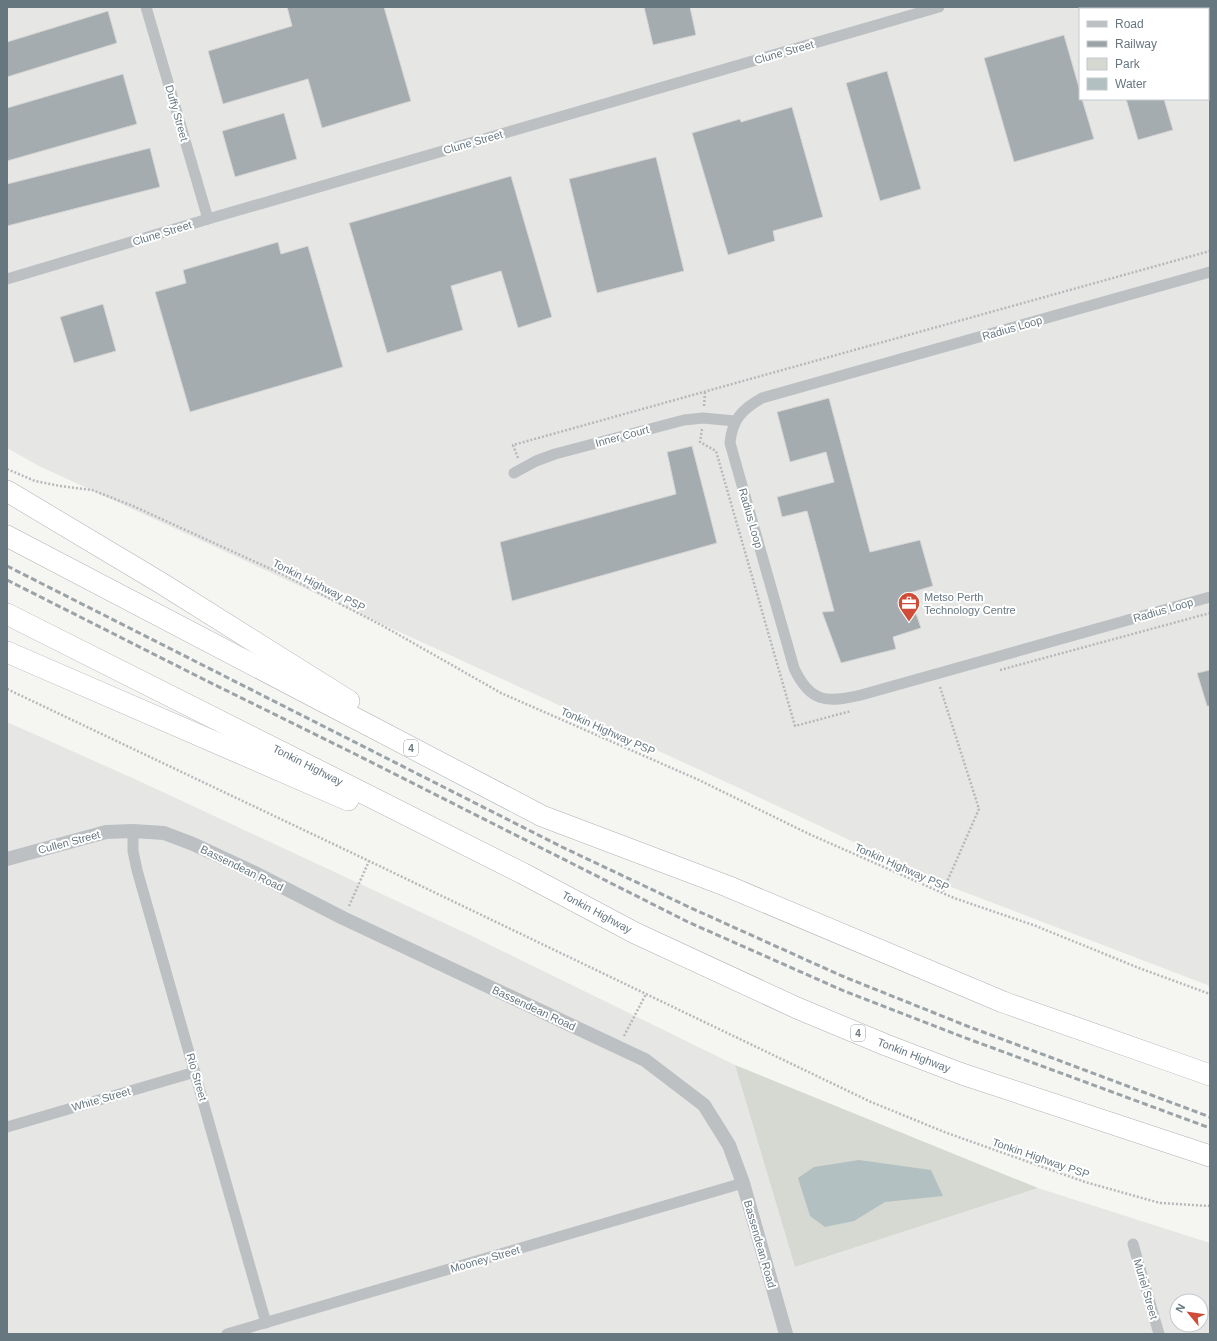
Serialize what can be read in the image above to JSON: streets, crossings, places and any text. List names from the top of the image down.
{
  "streets": {
    "highway": ["4", "Tonkin Highway"],
    "street": [
      "Clune Street",
      "Duffy Street",
      "Radius Loop",
      "Inner Court",
      "Cullen Street",
      "Bassendean Road",
      "Rio Street",
      "White Street",
      "Mooney Street",
      "Muriel Street"
    ],
    "path": ["Tonkin Highway PSP"]
  },
  "crossings": [
    ["Clune Street", "Duffy Street"],
    ["Radius Loop", "Inner Court"],
    ["Cullen Street", "Bassendean Road"],
    ["Cullen Street", "Rio Street"],
    ["Bassendean Road", "Rio Street"],
    ["Bassendean Road", "Mooney Street"],
    ["Rio Street", "White Street"],
    ["Rio Street", "Mooney Street"]
  ],
  "places": {
    "office": ["Metso Perth Technology Centre"]
  },
  "legend": [
    "Road",
    "Railway",
    "Park",
    "Water"
  ],
  "north": "top left"
}
